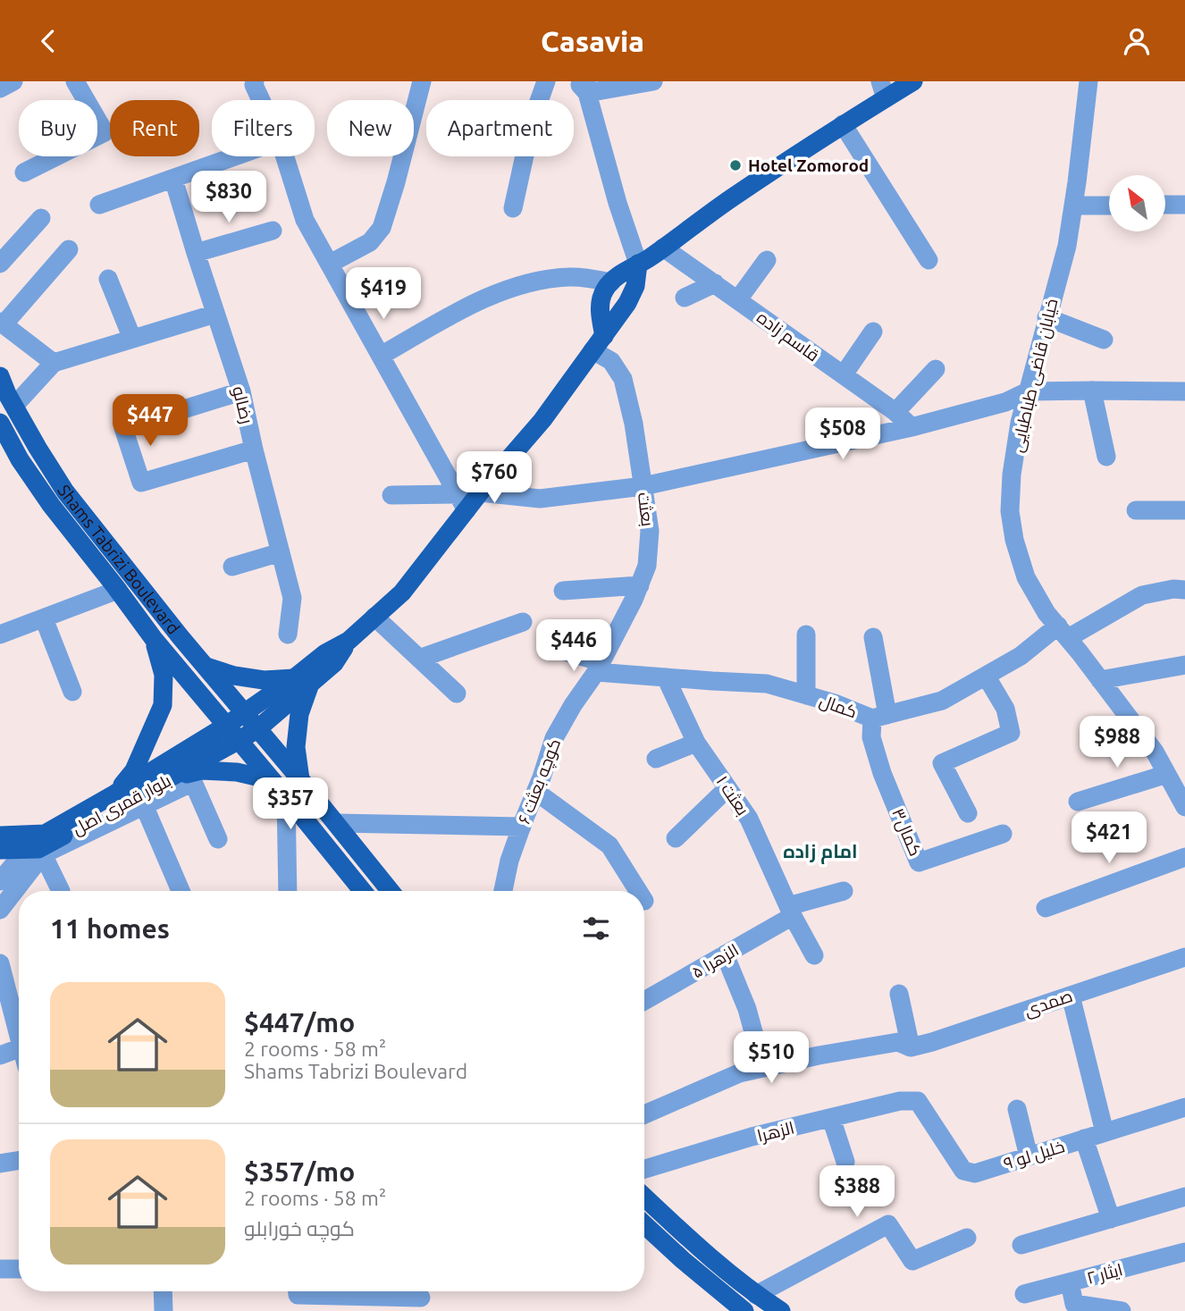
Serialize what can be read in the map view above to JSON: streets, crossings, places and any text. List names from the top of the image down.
{
  "streets": {
    "main road": ["Shams Tabrizi Boulevard", "بلوار قمری اصل"],
    "street": [
      "قاسم زاده",
      "خیابان قاضی طباطبایی",
      "رضالو",
      "بعثت",
      "کمال",
      "کوچه بعثت ۶",
      "بعثت ۱",
      "کمال۳",
      "الزهرا ۵",
      "صمدی",
      "الزهرا",
      "خلیل لو ۹",
      "ایثار ۲"
    ]
  },
  "crossings": [
    ["بعثت", "کمال"],
    ["بعثت", "کوچه بعثت ۶"],
    ["Shams Tabrizi Boulevard", "بلوار قمری اصل"],
    ["کمال", "کوچه بعثت ۶"],
    ["کمال", "بعثت ۱"],
    ["کمال", "کمال۳"],
    ["بعثت ۱", "الزهرا ۵"],
    ["الزهرا", "خلیل لو ۹"]
  ],
  "districts": ["امام زاده"],
  "places": ["Hotel Zomorod"],
  "north": "top left",
  "page": {
    "header": "Casavia",
    "chip": [
      "Buy",
      "Rent",
      "Filters",
      "New",
      "Apartment"
    ],
    "price": [
      "$830",
      "$419",
      "$447",
      "$508",
      "$760",
      "$446",
      "$988",
      "$357",
      "$421",
      "$510",
      "$388"
    ],
    "heading": "11 homes",
    "list": [
      {
        "name": "$447/mo",
        "note": "2 rooms · 58 m² · Shams Tabrizi Boulevard"
      },
      {
        "name": "$357/mo",
        "note": "2 rooms · 58 m² · کوچه خورابلو"
      }
    ]
  }
}
